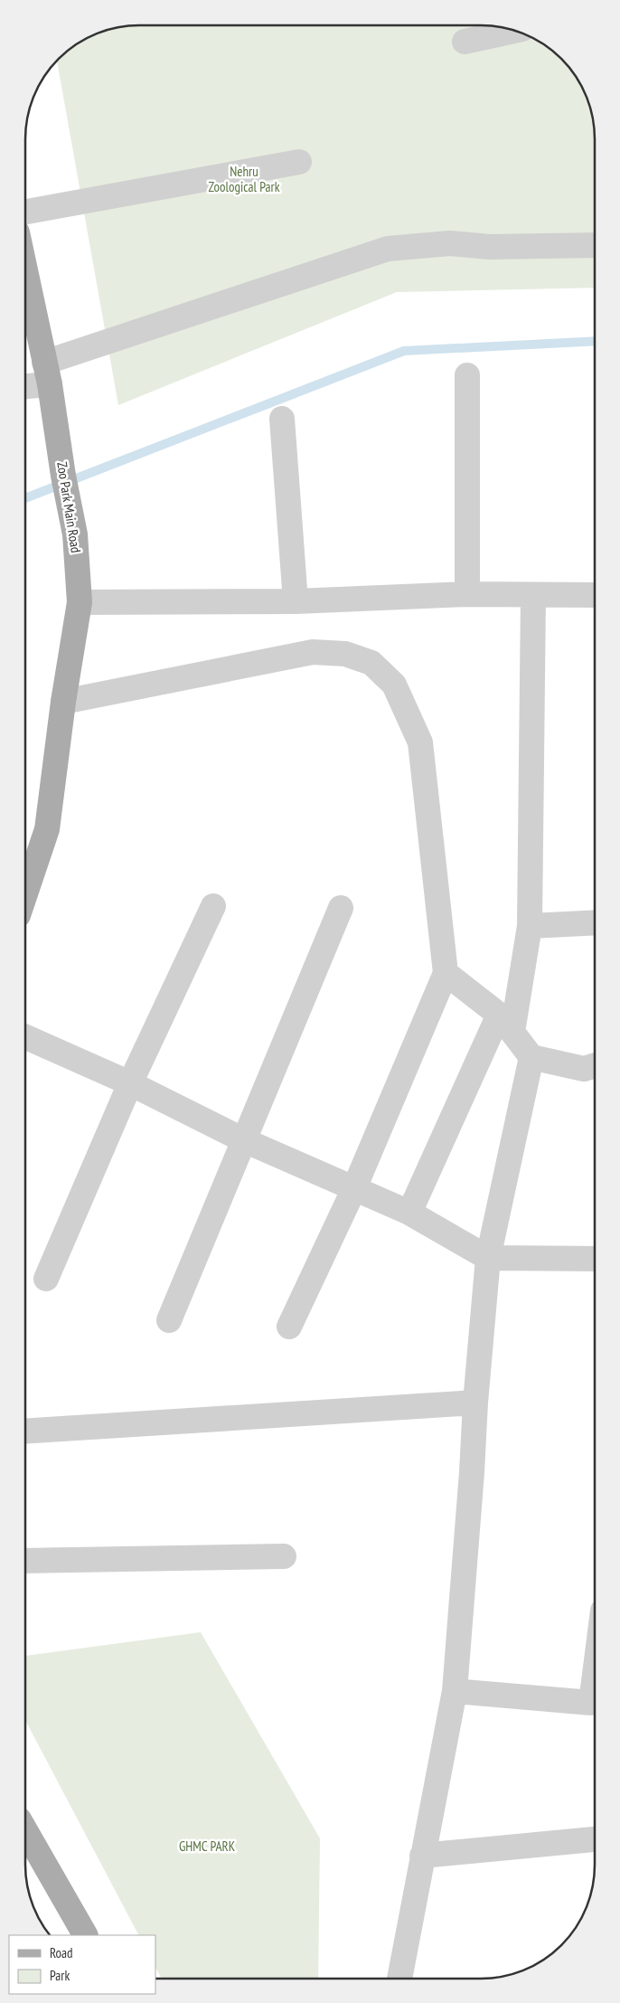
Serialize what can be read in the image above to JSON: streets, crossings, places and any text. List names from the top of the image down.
{
  "streets": {
    "main road": ["Zoo Park Main Road"]
  },
  "parks": ["Nehru Zoological Park", "GHMC PARK"],
  "legend": ["Road", "Park"]
}
